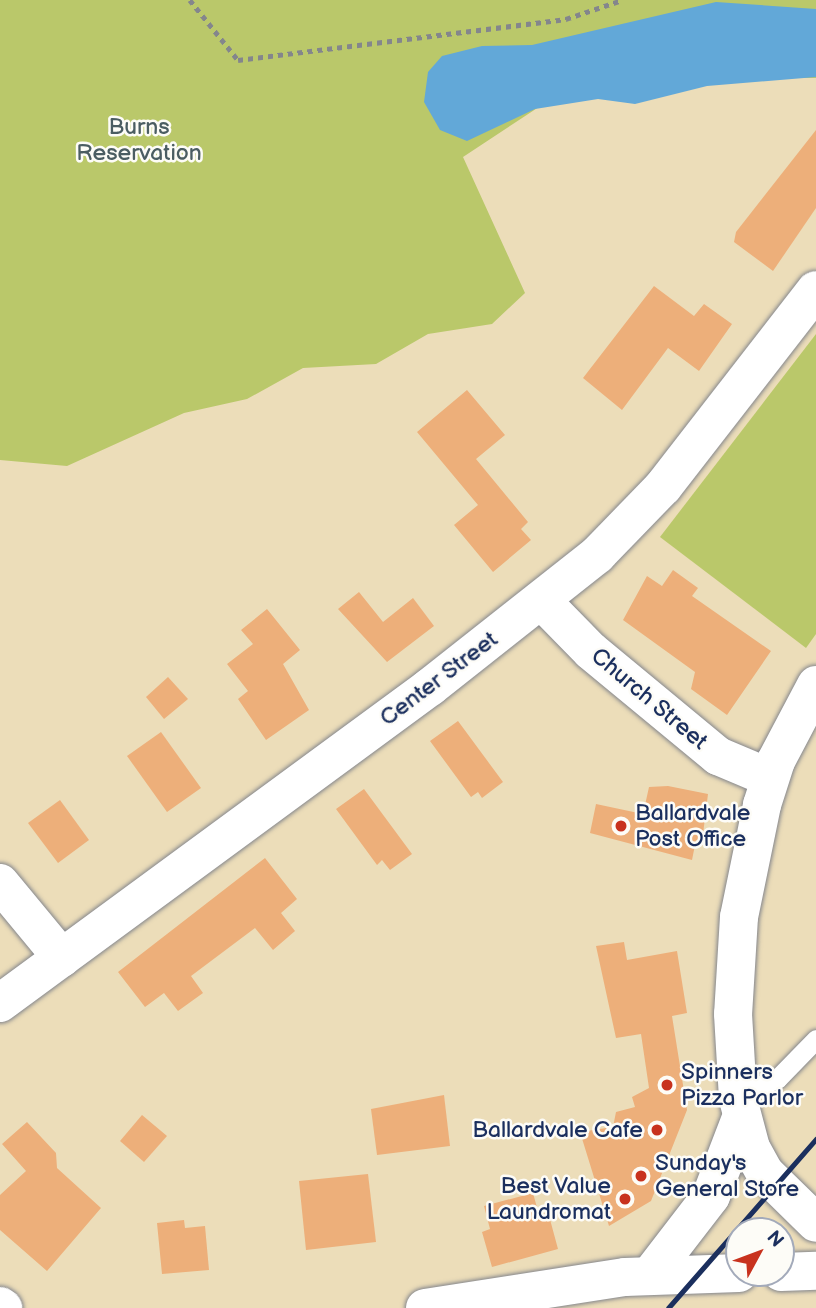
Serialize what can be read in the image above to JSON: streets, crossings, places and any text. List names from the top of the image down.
{
  "streets": {
    "street": ["Center Street", "Church Street"]
  },
  "crossings": [
    ["Center Street", "Church Street"]
  ],
  "parks": ["Burns Reservation"],
  "places": [
    "Ballardvale Post Office",
    "Spinners Pizza Parlor",
    "Ballardvale Cafe",
    "Sunday's General Store",
    "Best Value Laundromat"
  ],
  "north": "top right"
}
